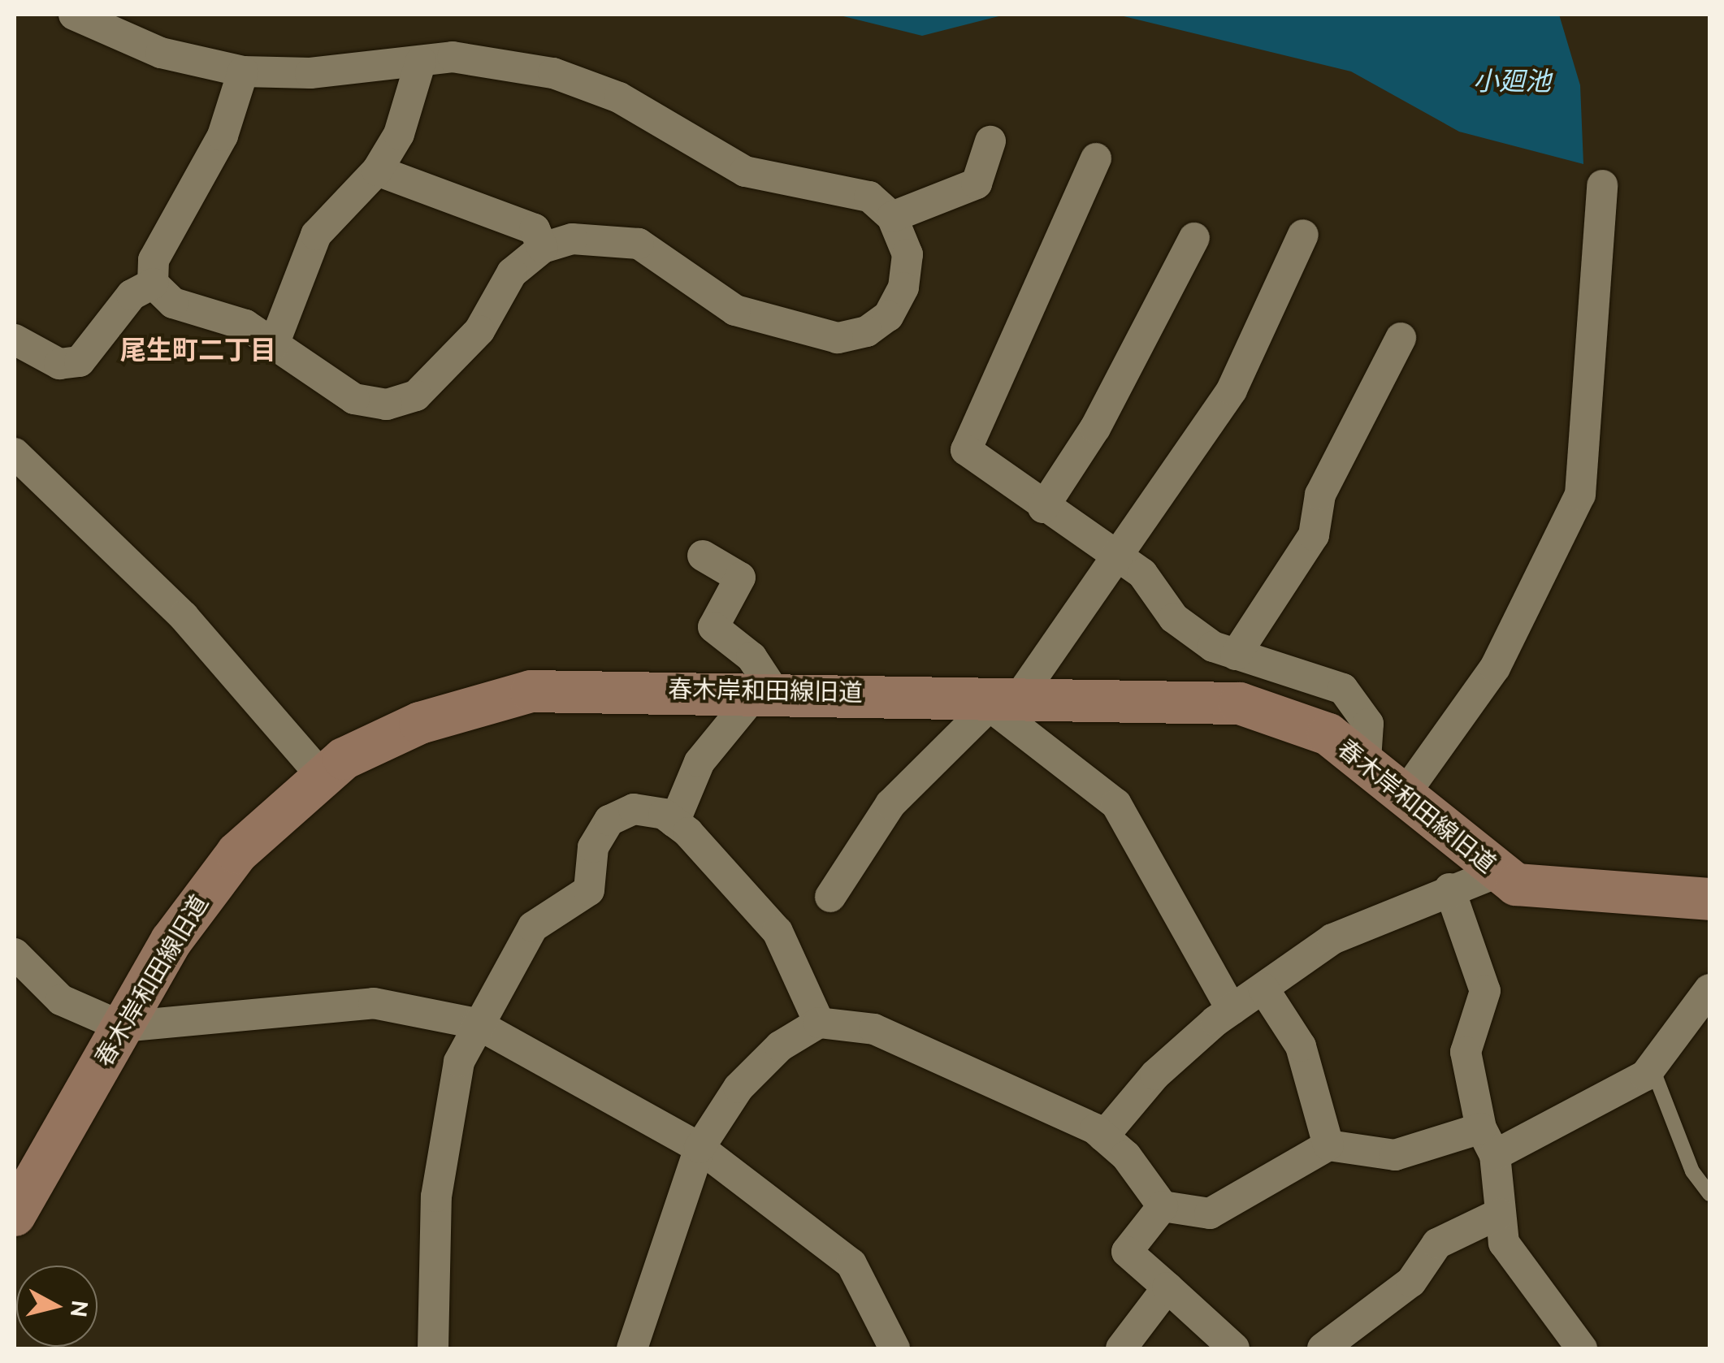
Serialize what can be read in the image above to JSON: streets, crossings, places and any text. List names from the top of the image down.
{
  "streets": {
    "street": ["春木岸和田線旧道"]
  },
  "districts": ["尾生町二丁目"],
  "water": ["小廻池"],
  "north": "right"
}
